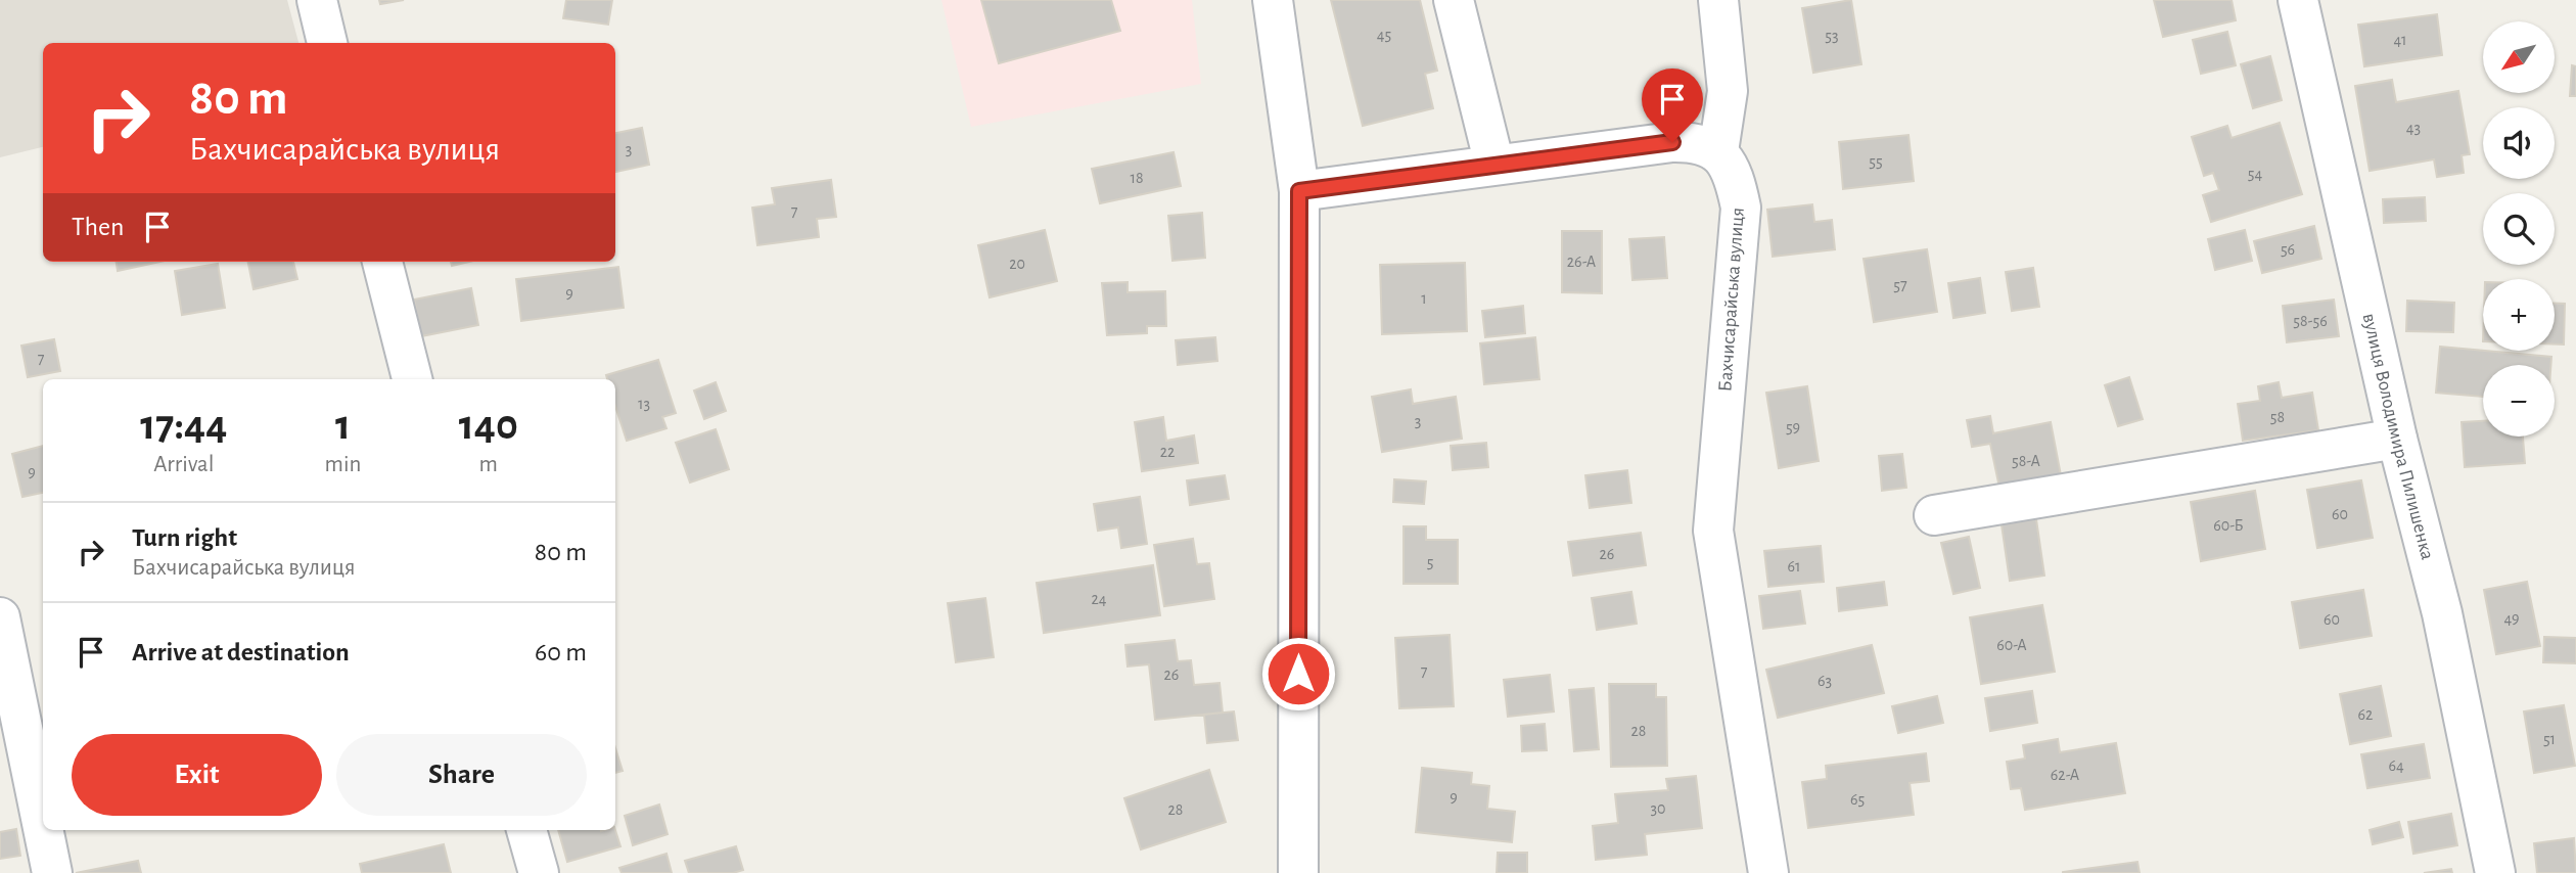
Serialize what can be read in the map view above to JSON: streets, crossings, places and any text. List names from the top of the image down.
{
  "streets": {
    "street": ["Бахчисарайська вулиця", "вулиця Володимира Пилишенка"]
  },
  "house_numbers": [
    "45",
    "53",
    "41",
    "43",
    "3",
    "55",
    "54",
    "18",
    "7",
    "56",
    "26-А",
    "20",
    "57",
    "9",
    "1",
    "58-56",
    "7",
    "13",
    "58",
    "3",
    "59",
    "22",
    "58-А",
    "9",
    "60",
    "60-Б",
    "26",
    "5",
    "61",
    "24",
    "49",
    "60",
    "60-А",
    "7",
    "26",
    "63",
    "62",
    "28",
    "51",
    "64",
    "62-А",
    "9",
    "65",
    "30",
    "28"
  ],
  "north": "bottom left",
  "page": {
    "map_buttons": ["+", "−"],
    "turn": ["80 m", "Бахчисарайська вулиця"],
    "then": "Then",
    "eta": [
      "17:44",
      "Arrival",
      "1",
      "min",
      "140",
      "m"
    ],
    "list": [
      {
        "name": "Turn right",
        "note": "Бахчисарайська вулиця",
        "value": "80 m"
      },
      {
        "name": "Arrive at destination",
        "value": "60 m"
      }
    ],
    "buttons": ["Exit", "Share"]
  }
}
